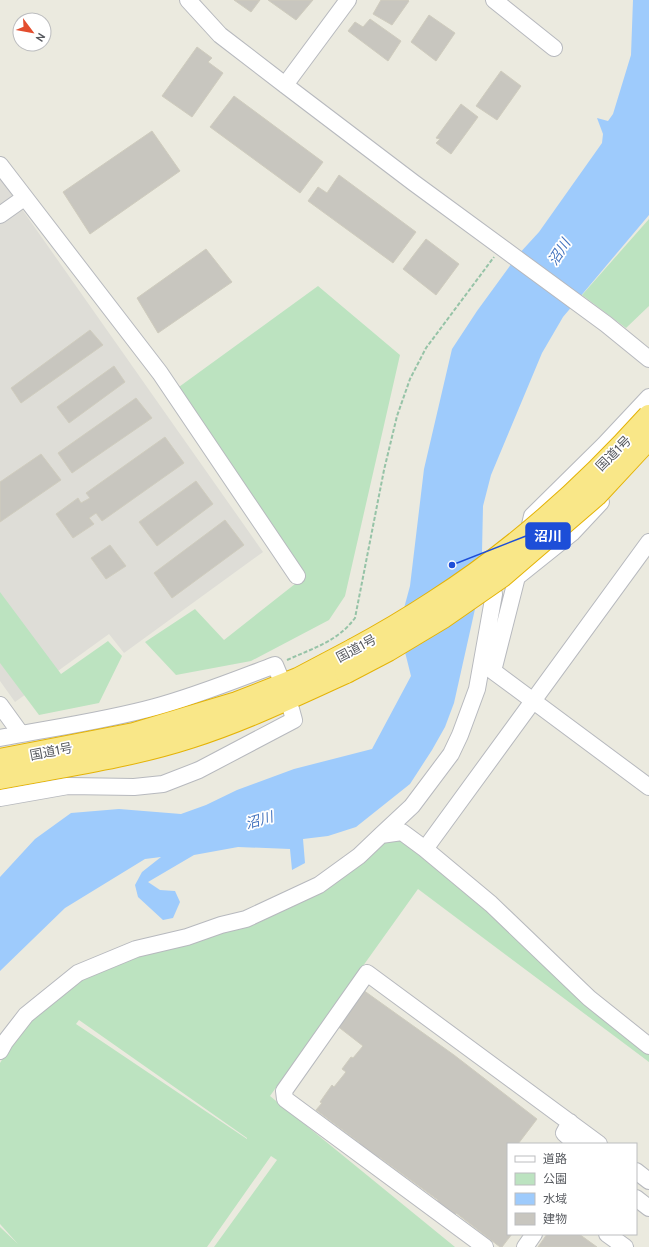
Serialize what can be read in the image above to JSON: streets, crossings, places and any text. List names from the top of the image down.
{
  "streets": {
    "highway": ["国道1号"]
  },
  "water": ["沼川"],
  "places": ["沼川"],
  "legend": [
    "道路",
    "公園",
    "水域",
    "建物"
  ],
  "north": "bottom right"
}
